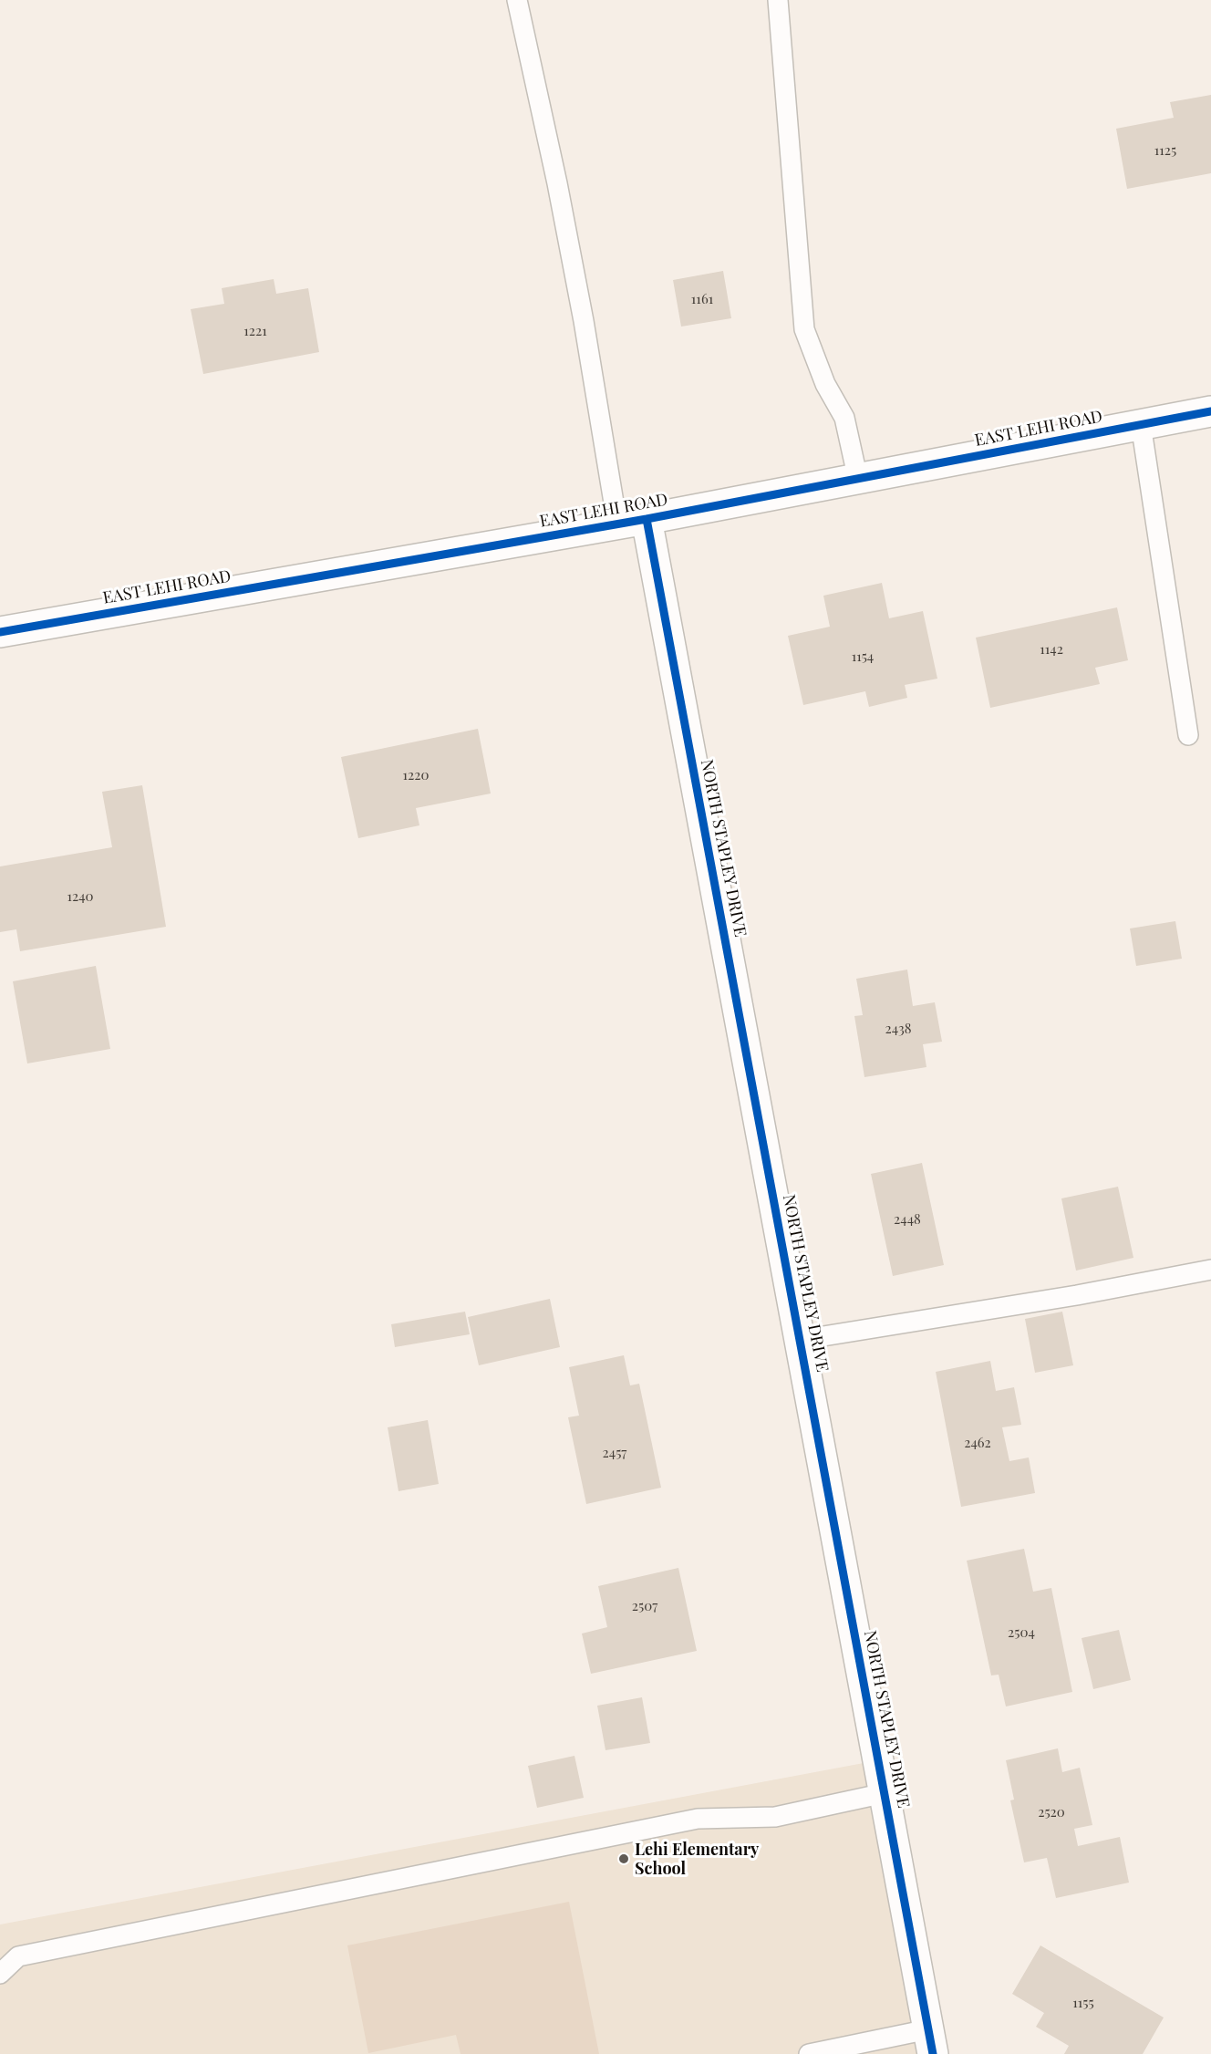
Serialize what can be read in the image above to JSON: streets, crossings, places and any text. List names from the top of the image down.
{
  "streets": {
    "street": ["EAST LEHI ROAD", "NORTH STAPLEY DRIVE"]
  },
  "crossings": [
    ["EAST LEHI ROAD", "NORTH STAPLEY DRIVE"]
  ],
  "places": ["Lehi Elementary School"],
  "house_numbers": [
    "1125",
    "1161",
    "1221",
    "1142",
    "1154",
    "1220",
    "1240",
    "2438",
    "2448",
    "2462",
    "2457",
    "2507",
    "2504",
    "2520",
    "1155"
  ]
}
